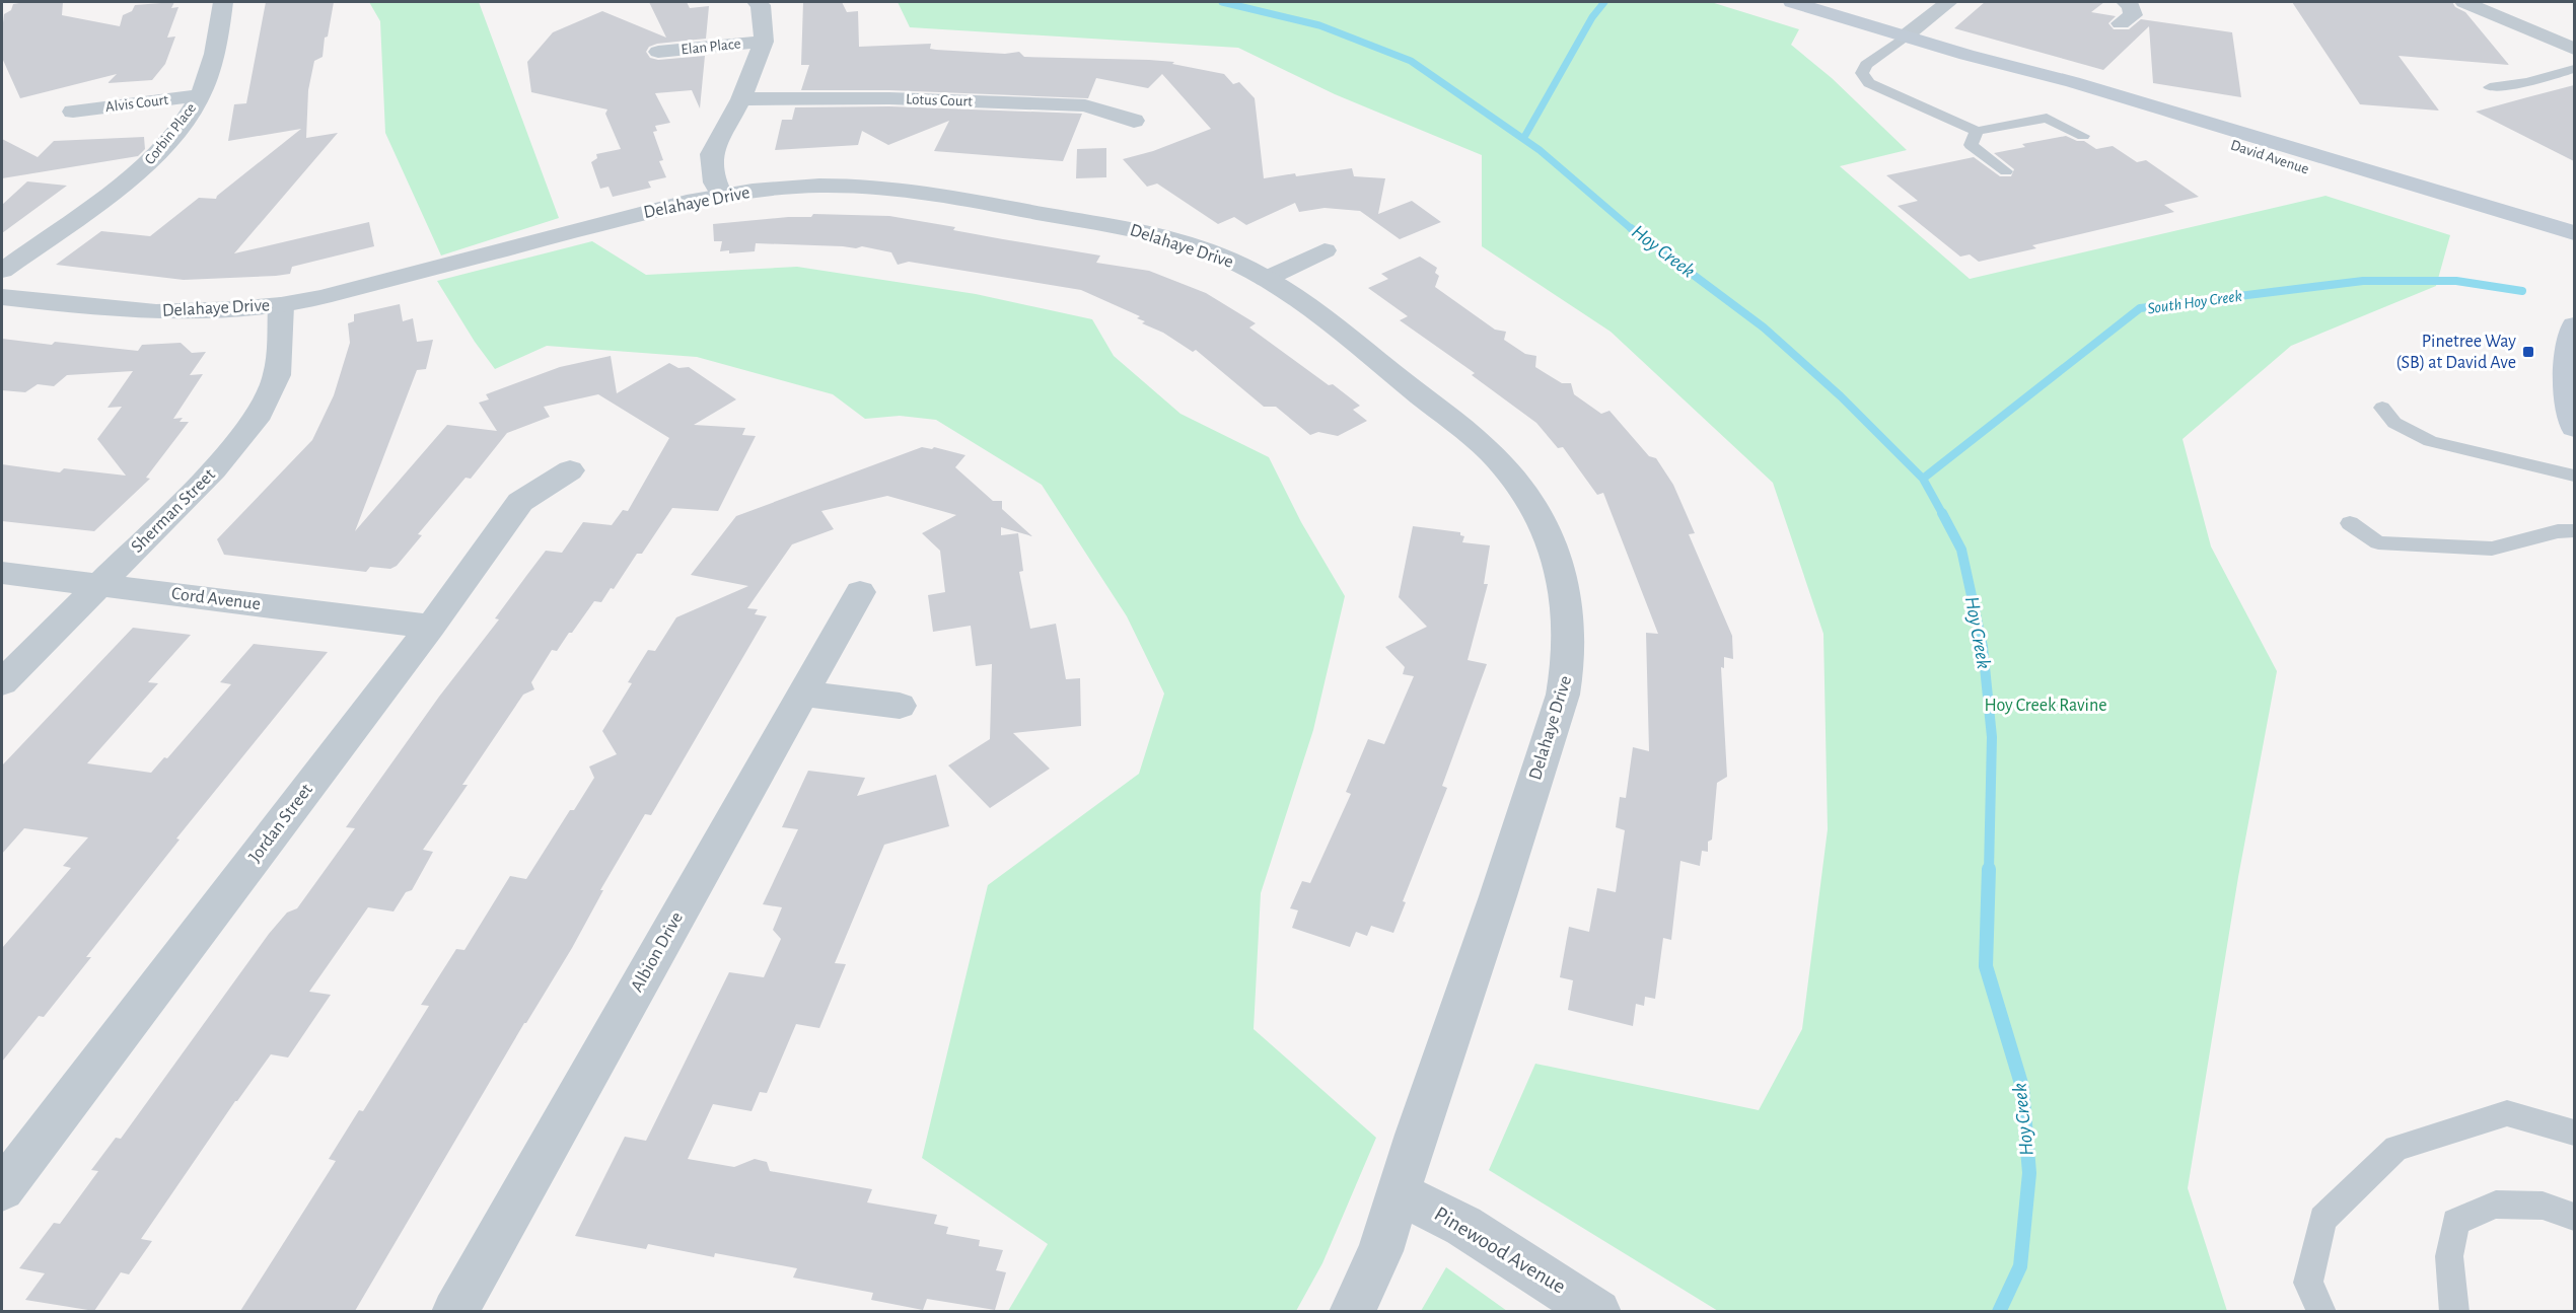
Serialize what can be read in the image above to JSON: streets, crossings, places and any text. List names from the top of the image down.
{
  "streets": {
    "main road": ["David Avenue"],
    "street": [
      "Elan Place",
      "Lotus Court",
      "Alvis Court",
      "Corbin Place",
      "Delahaye Drive",
      "Sherman Street",
      "Cord Avenue",
      "Jordan Street",
      "Albion Drive",
      "Pinewood Avenue"
    ]
  },
  "crossings": [
    ["Alvis Court", "Corbin Place"],
    ["Delahaye Drive", "Sherman Street"],
    ["Delahaye Drive", "Pinewood Avenue"],
    ["Sherman Street", "Cord Avenue"],
    ["Cord Avenue", "Jordan Street"]
  ],
  "water": ["Hoy Creek", "South Hoy Creek"],
  "parks": ["Hoy Creek Ravine"],
  "places": {
    "transit": ["Pinetree Way (SB) at David Ave"]
  }
}
